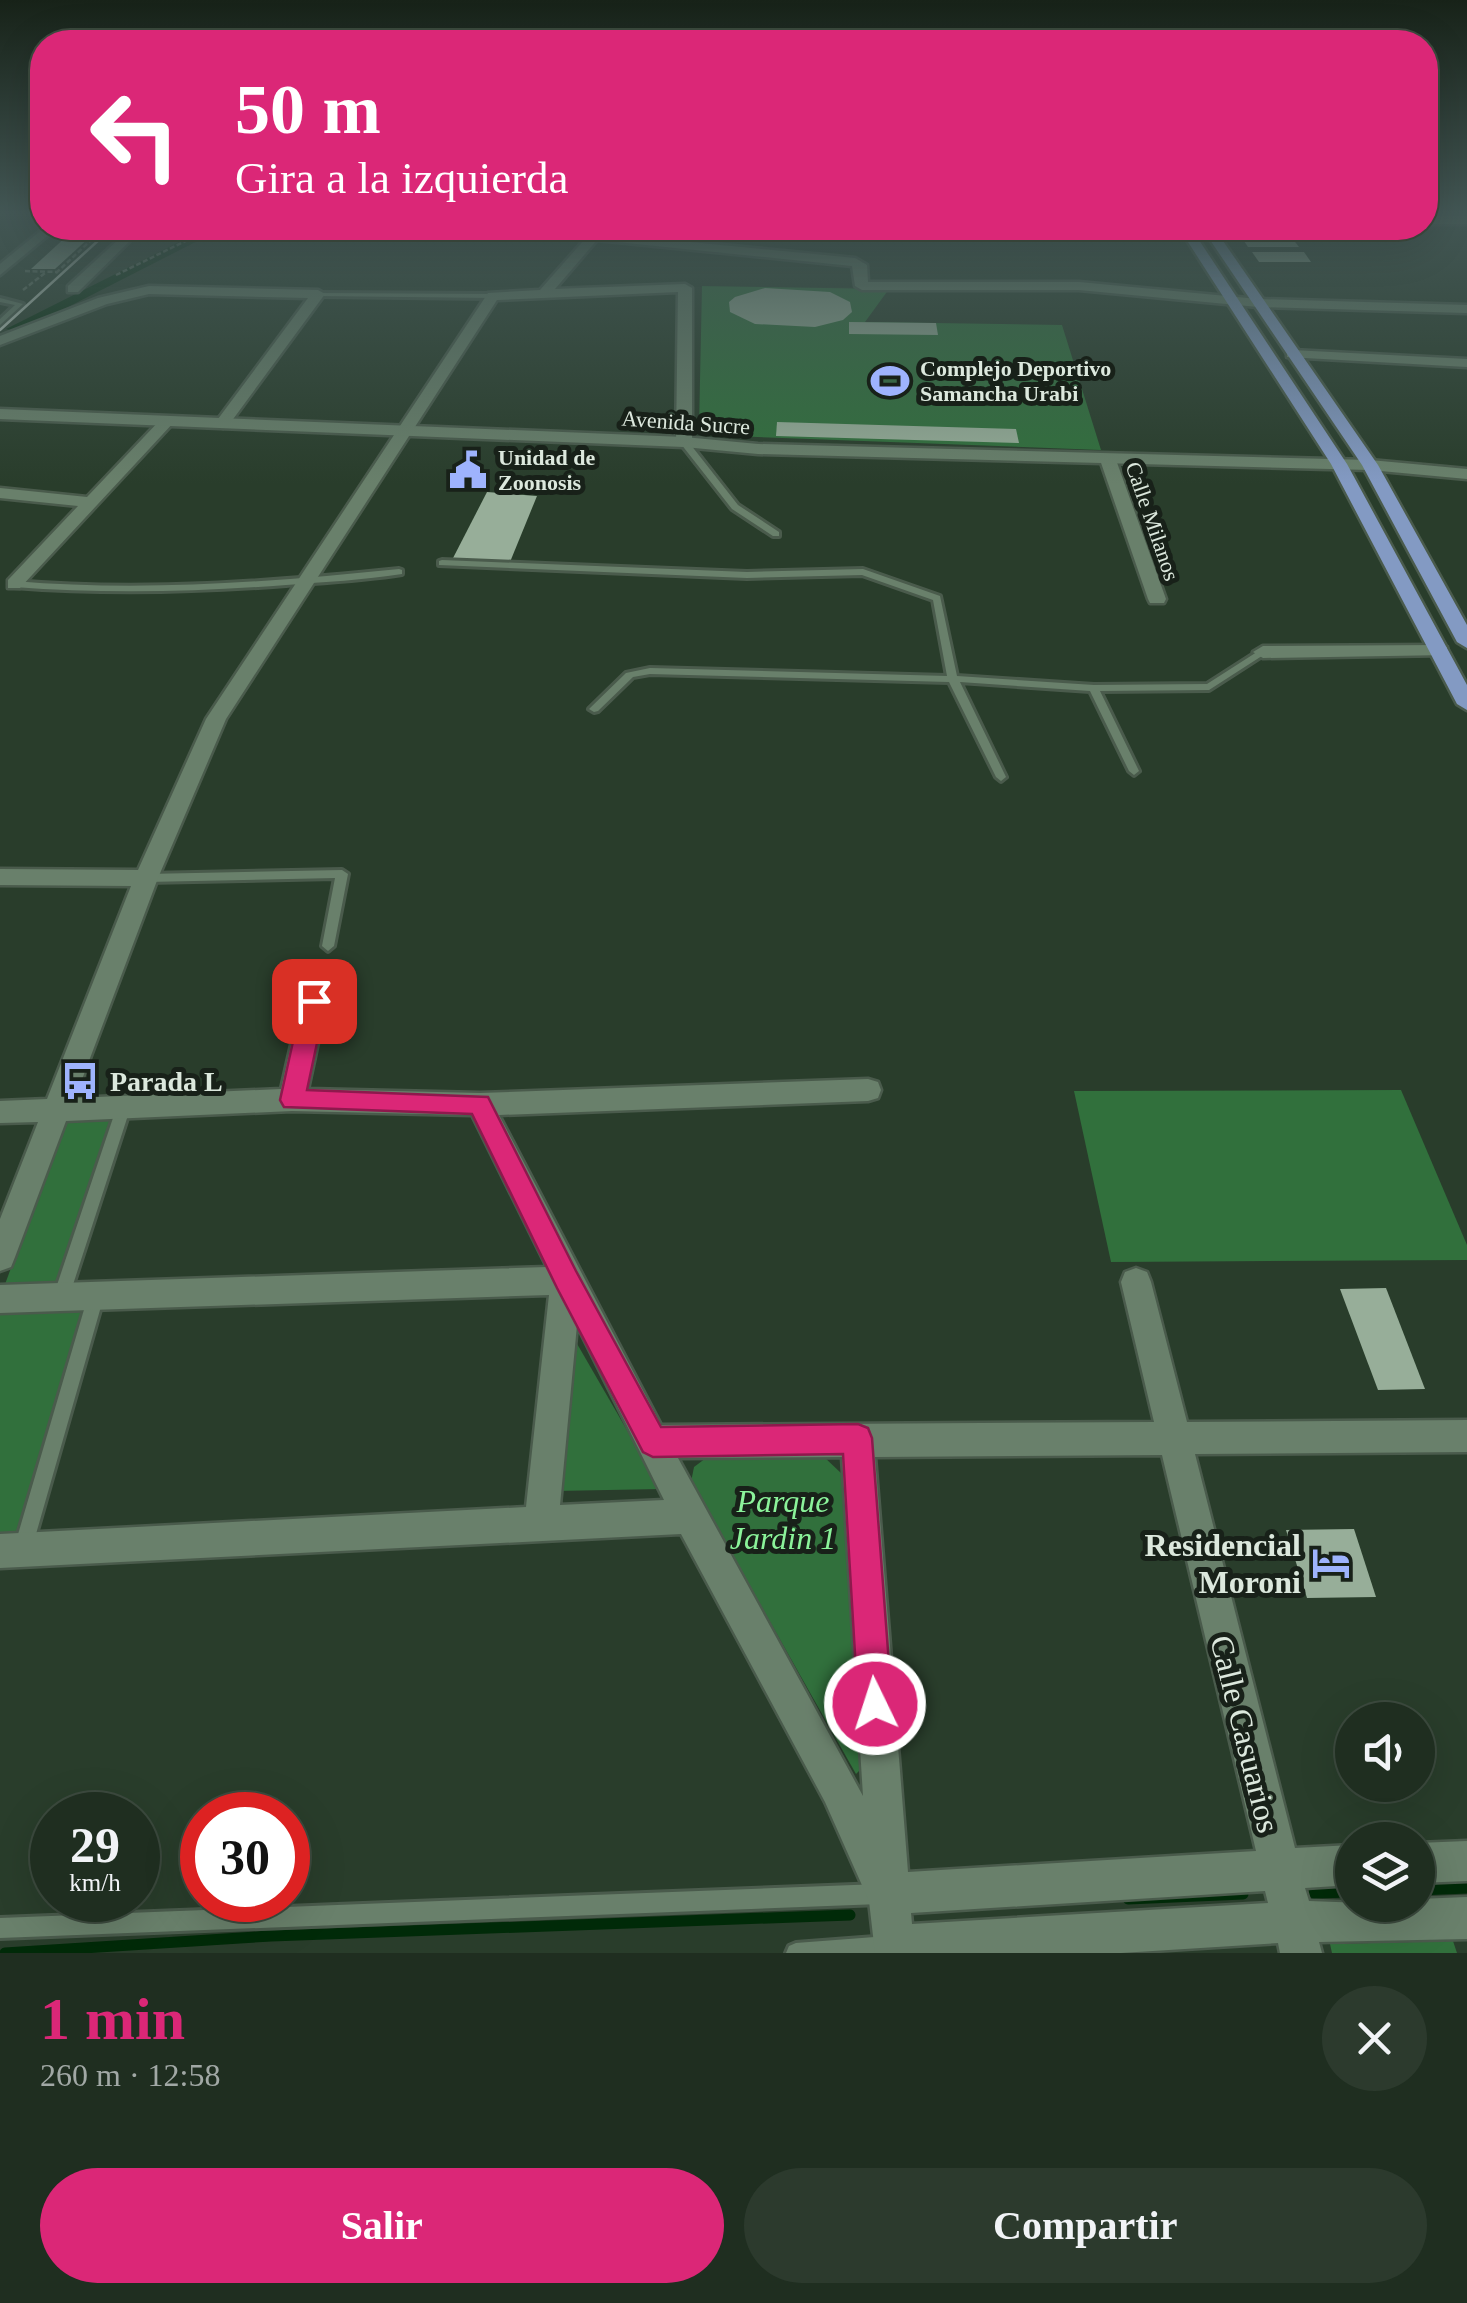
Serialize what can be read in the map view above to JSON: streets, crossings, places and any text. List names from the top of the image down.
{
  "streets": {
    "street": ["Avenida Sucre", "Calle Milanos", "Calle Casuarios"]
  },
  "crossings": [
    ["Avenida Sucre", "Calle Milanos"]
  ],
  "parks": ["Parque Jardin 1"],
  "places": {
    "sports": ["Complejo Deportivo Samancha Urabi"],
    "public building": ["Unidad de Zoonosis"],
    "bus stop": ["Parada L"],
    "hotel": ["Residencial Moroni"]
  },
  "page": {
    "turn": ["50 m", "Gira a la izquierda"],
    "speed": "29 km/h",
    "limit": "30",
    "heading": ["1 min", "260 m · 12:58"],
    "buttons": ["Salir", "Compartir"]
  }
}
